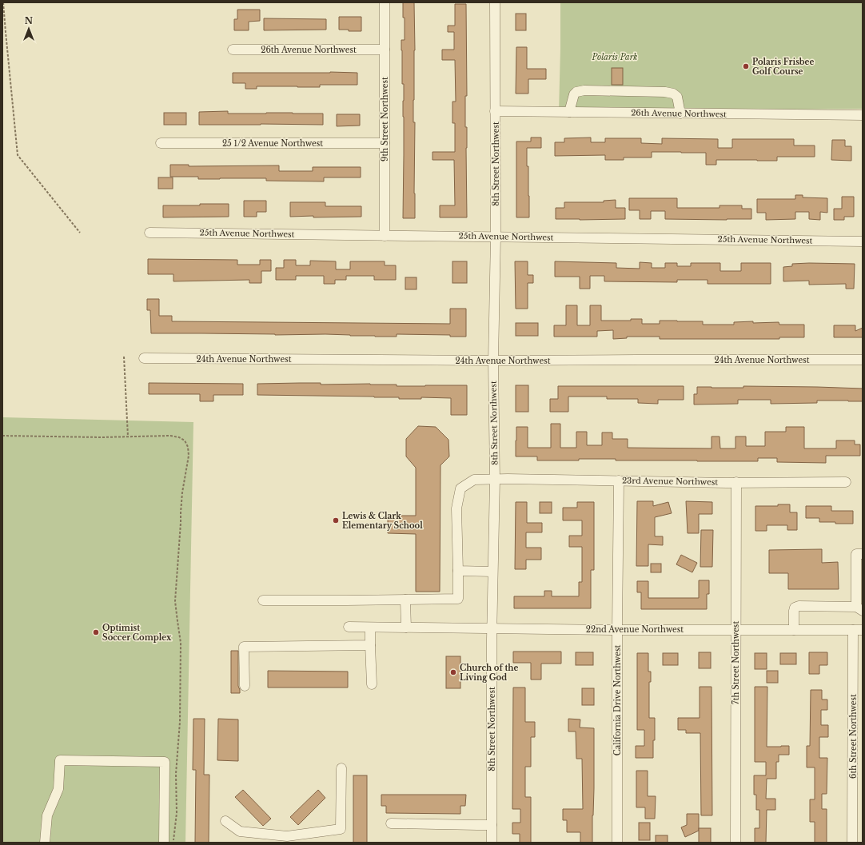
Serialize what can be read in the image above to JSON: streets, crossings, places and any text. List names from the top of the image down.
{
  "streets": {
    "street": [
      "26th Avenue Northwest",
      "9th Street Northwest",
      "25 1/2 Avenue Northwest",
      "8th Street Northwest",
      "25th Avenue Northwest",
      "24th Avenue Northwest",
      "23rd Avenue Northwest",
      "22nd Avenue Northwest",
      "7th Street Northwest",
      "California Drive Northwest",
      "6th Street Northwest"
    ]
  },
  "crossings": [
    ["26th Avenue Northwest", "9th Street Northwest"],
    ["26th Avenue Northwest", "8th Street Northwest"],
    ["9th Street Northwest", "25 1/2 Avenue Northwest"],
    ["9th Street Northwest", "25th Avenue Northwest"],
    ["8th Street Northwest", "25th Avenue Northwest"],
    ["8th Street Northwest", "24th Avenue Northwest"],
    ["8th Street Northwest", "23rd Avenue Northwest"],
    ["8th Street Northwest", "22nd Avenue Northwest"],
    ["23rd Avenue Northwest", "7th Street Northwest"],
    ["23rd Avenue Northwest", "California Drive Northwest"],
    ["22nd Avenue Northwest", "7th Street Northwest"],
    ["22nd Avenue Northwest", "California Drive Northwest"],
    ["22nd Avenue Northwest", "6th Street Northwest"]
  ],
  "parks": ["Polaris Park"],
  "places": [
    "Polaris Frisbee Golf Course",
    "Lewis & Clark Elementary School",
    "Optimist Soccer Complex",
    "Church of the Living God"
  ],
  "north": "top"
}
